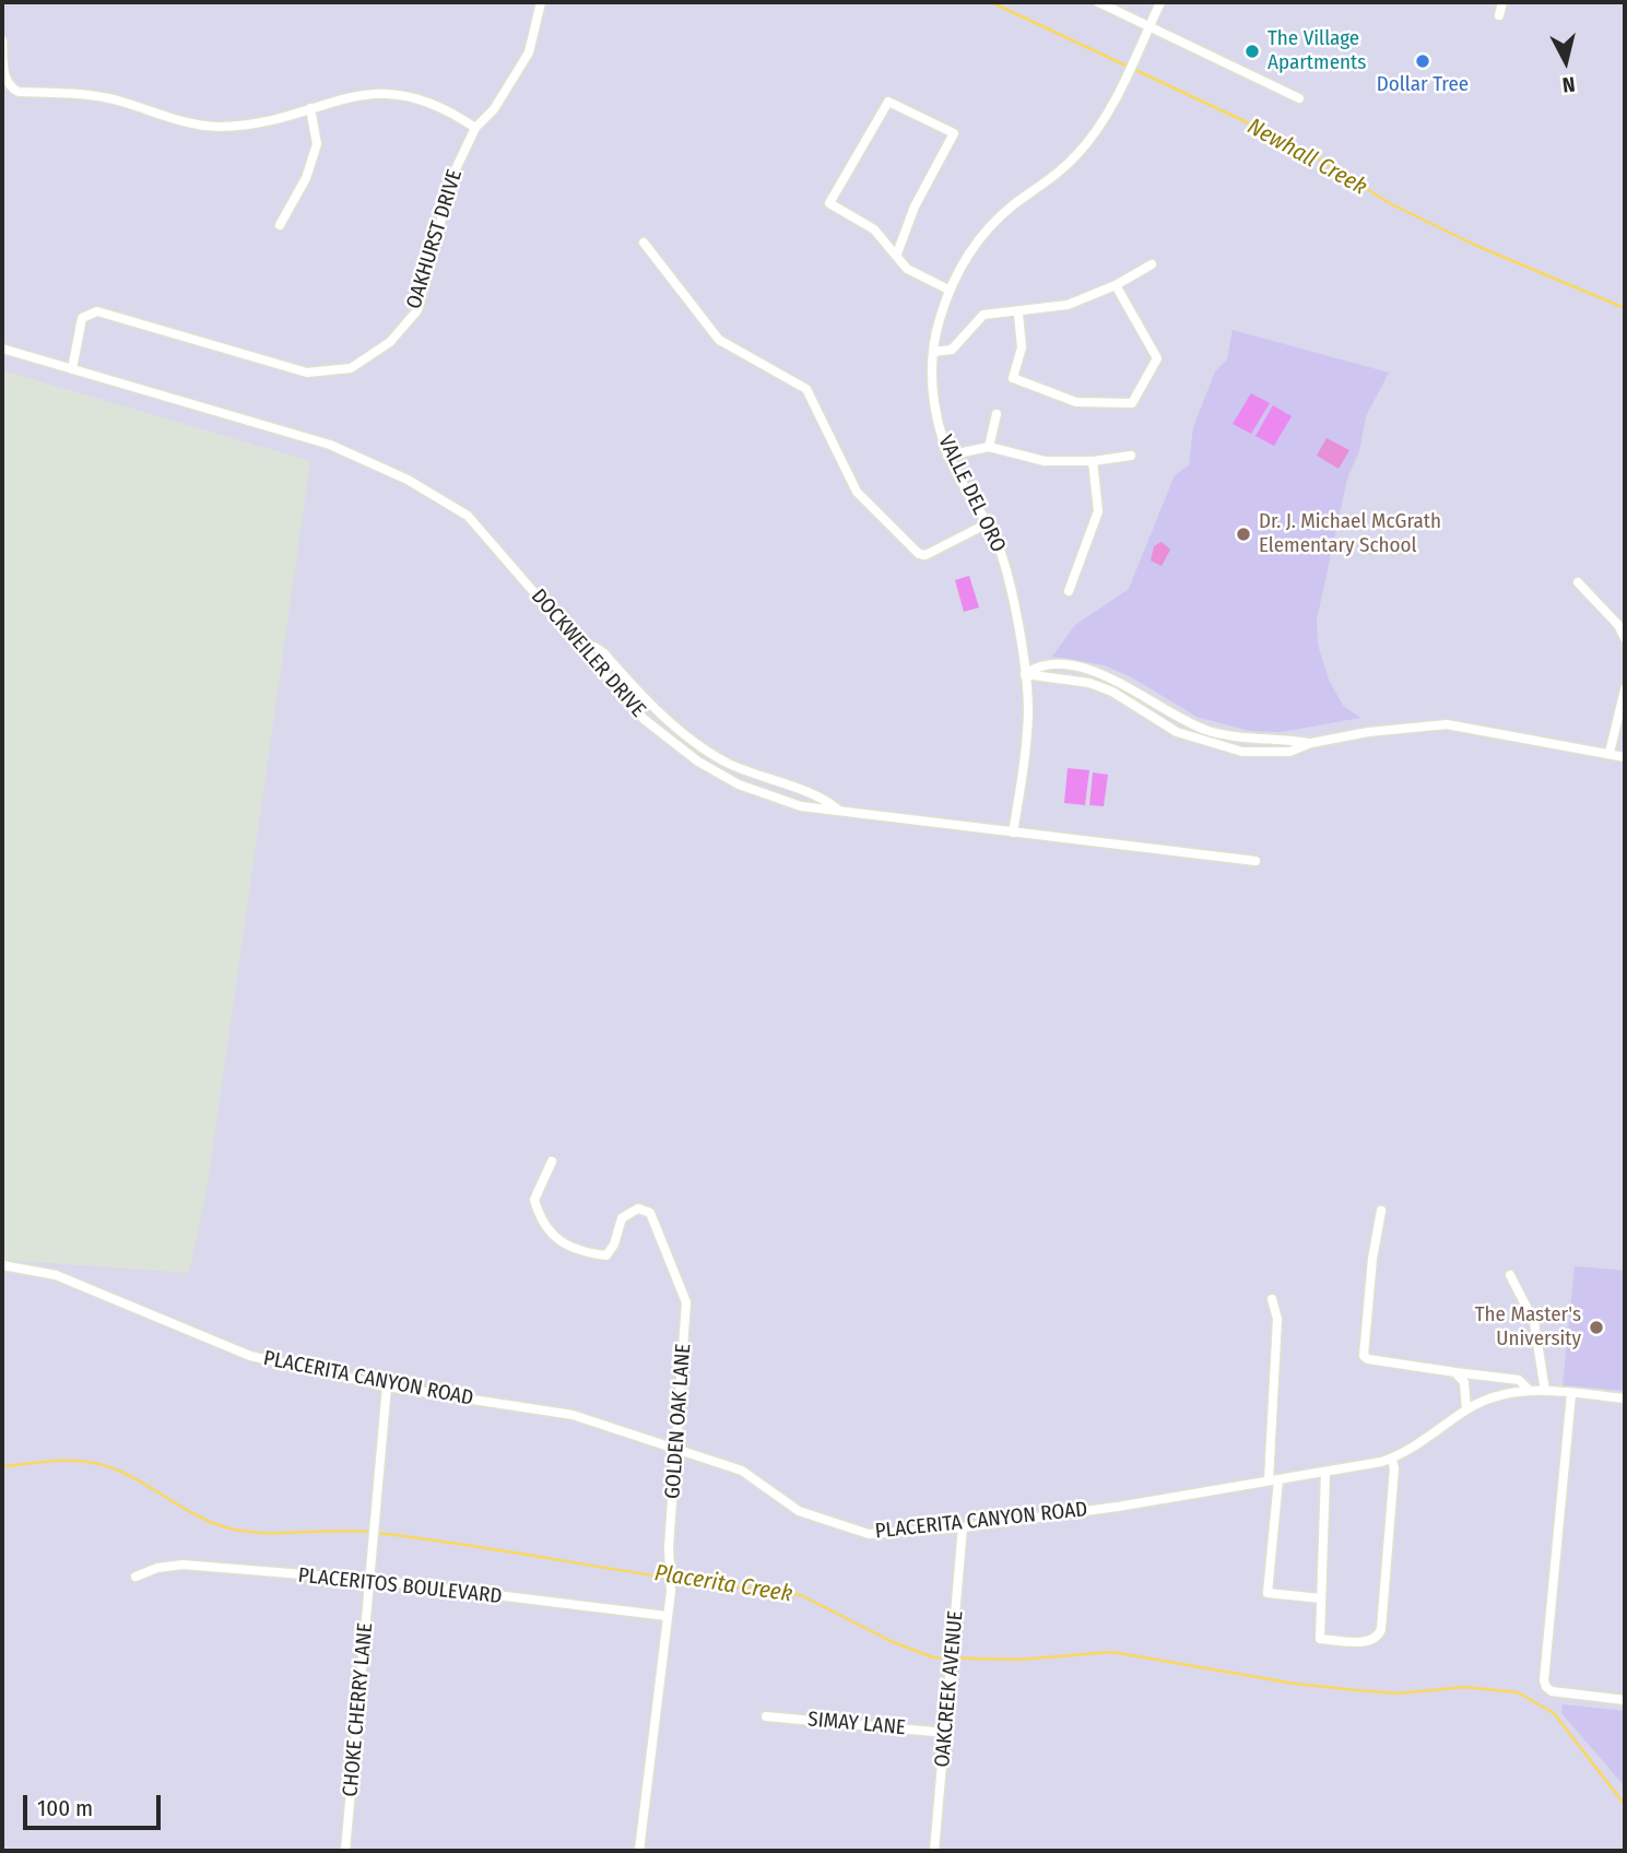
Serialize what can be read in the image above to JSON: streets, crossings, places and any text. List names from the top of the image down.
{
  "streets": {
    "street": [
      "OAKHURST DRIVE",
      "VALLE DEL ORO",
      "DOCKWEILER DRIVE",
      "PLACERITA CANYON ROAD",
      "GOLDEN OAK LANE",
      "PLACERITOS BOULEVARD",
      "OAKCREEK AVENUE",
      "CHOKE CHERRY LANE",
      "SIMAY LANE"
    ]
  },
  "crossings": [
    ["OAKHURST DRIVE", "DOCKWEILER DRIVE"],
    ["VALLE DEL ORO", "DOCKWEILER DRIVE"],
    ["PLACERITA CANYON ROAD", "GOLDEN OAK LANE"],
    ["PLACERITA CANYON ROAD", "OAKCREEK AVENUE"],
    ["PLACERITA CANYON ROAD", "CHOKE CHERRY LANE"],
    ["GOLDEN OAK LANE", "PLACERITOS BOULEVARD"],
    ["PLACERITOS BOULEVARD", "CHOKE CHERRY LANE"],
    ["OAKCREEK AVENUE", "SIMAY LANE"]
  ],
  "water": ["Newhall Creek", "Placerita Creek"],
  "places": [
    "The Village Apartments",
    "Dollar Tree",
    "Dr. J. Michael McGrath Elementary School",
    "The Master's University"
  ],
  "scale_bar": "100 m",
  "north": "bottom"
}
